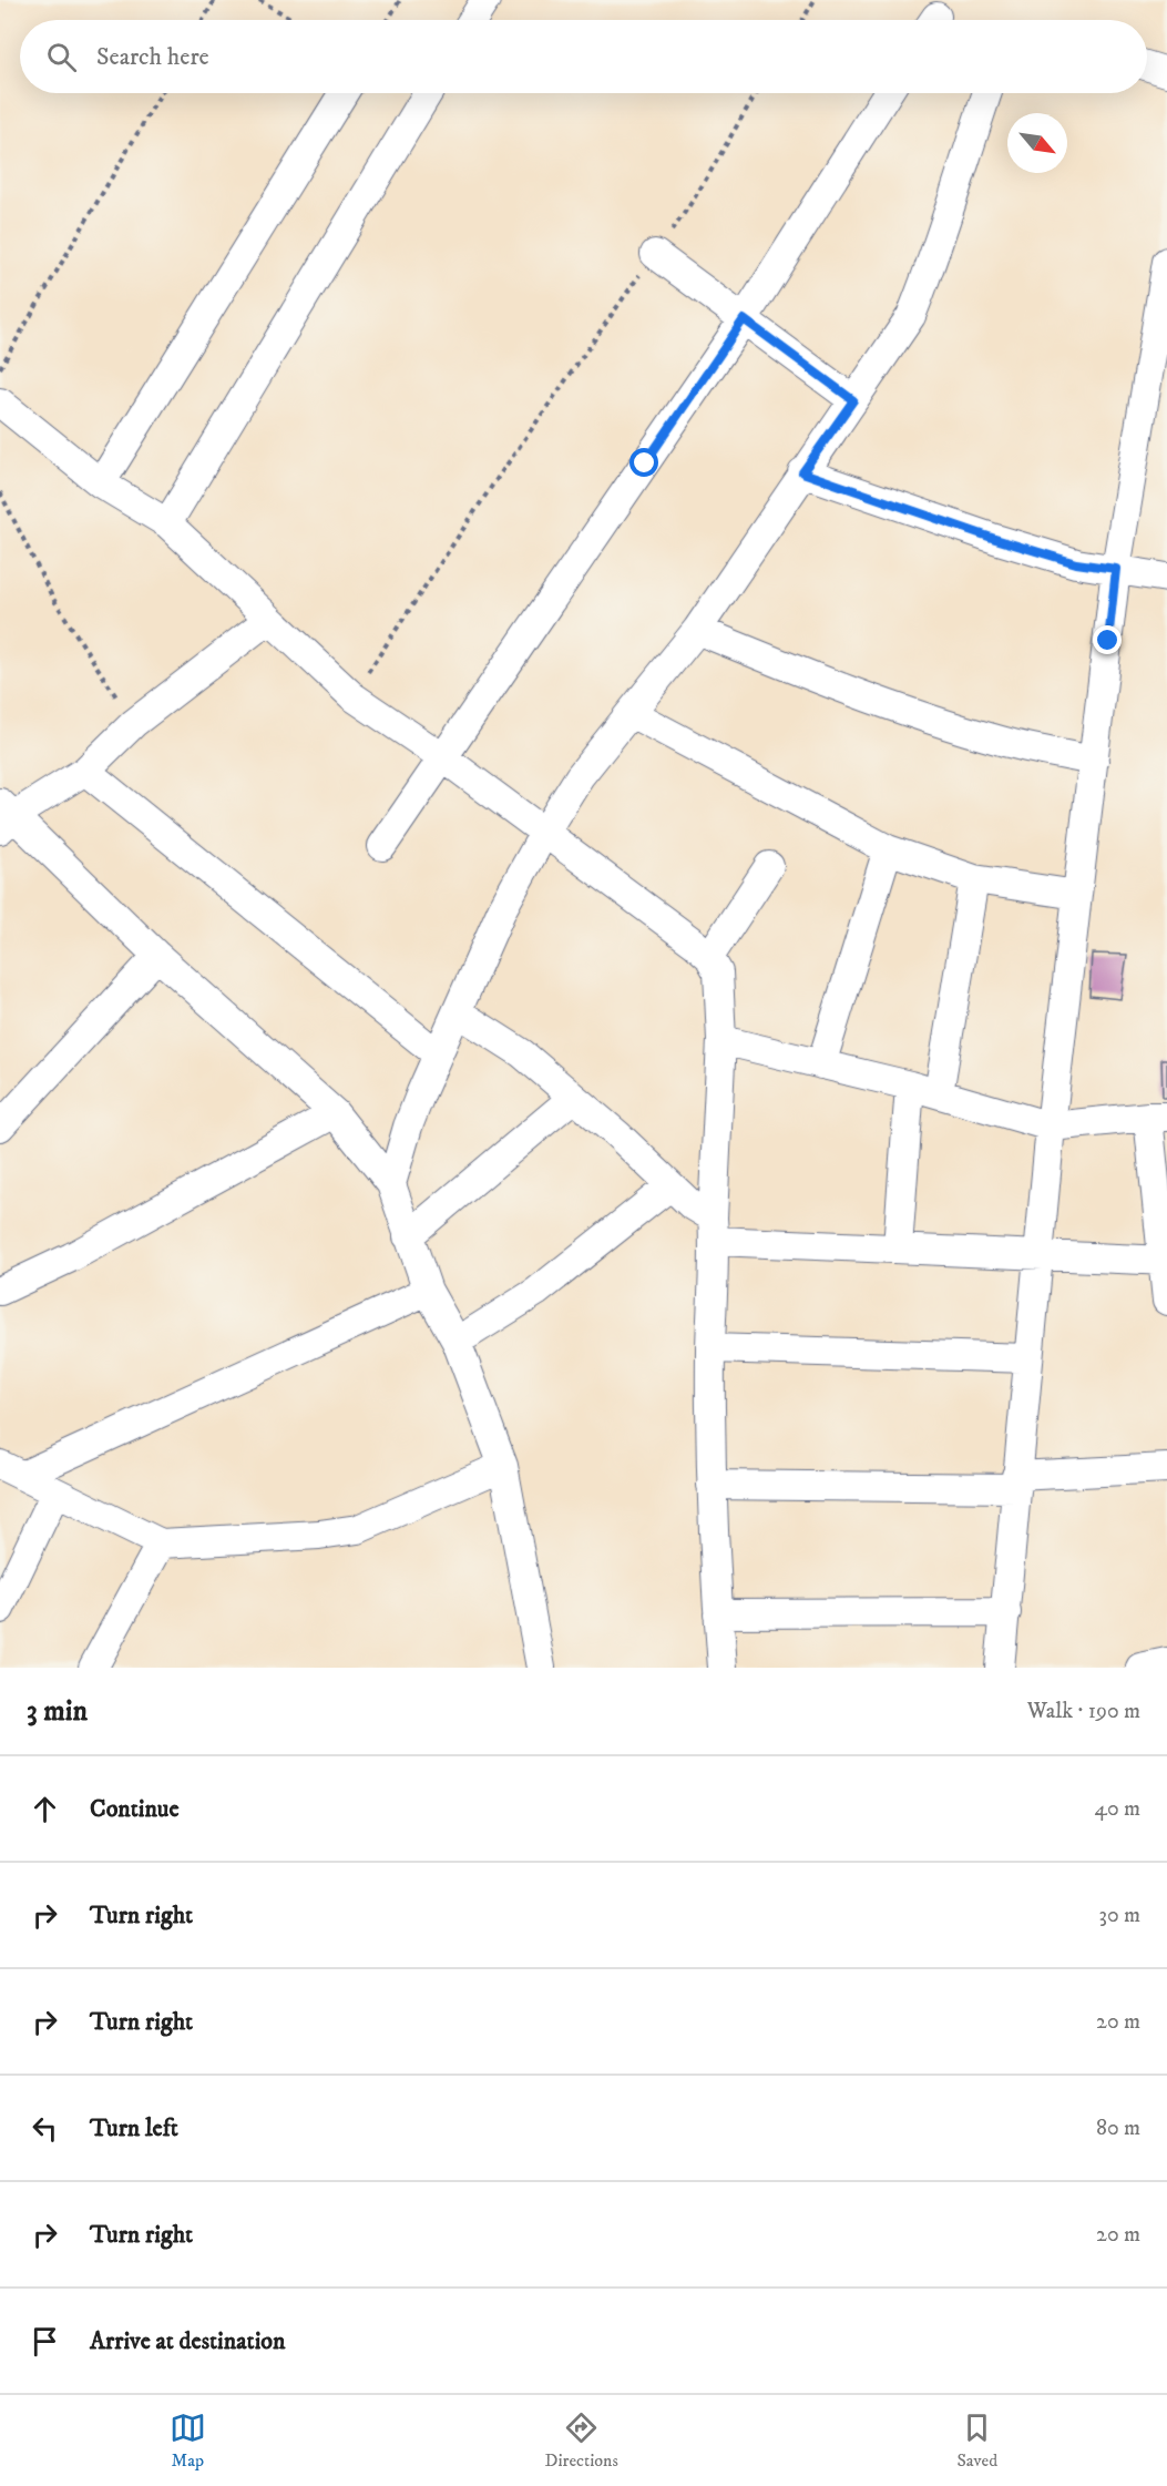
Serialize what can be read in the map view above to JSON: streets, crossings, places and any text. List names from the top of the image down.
{
  "north": "bottom right",
  "page": {
    "search": "Search here",
    "heading": ["3 min", "Walk · 190 m"],
    "list": [
      ["Continue", "40 m"],
      ["Turn right", "30 m"],
      ["Turn right", "20 m"],
      ["Turn left", "80 m"],
      ["Turn right", "20 m"],
      "Arrive at destination"
    ],
    "nav": ["Map", "Directions", "Saved"]
  }
}
